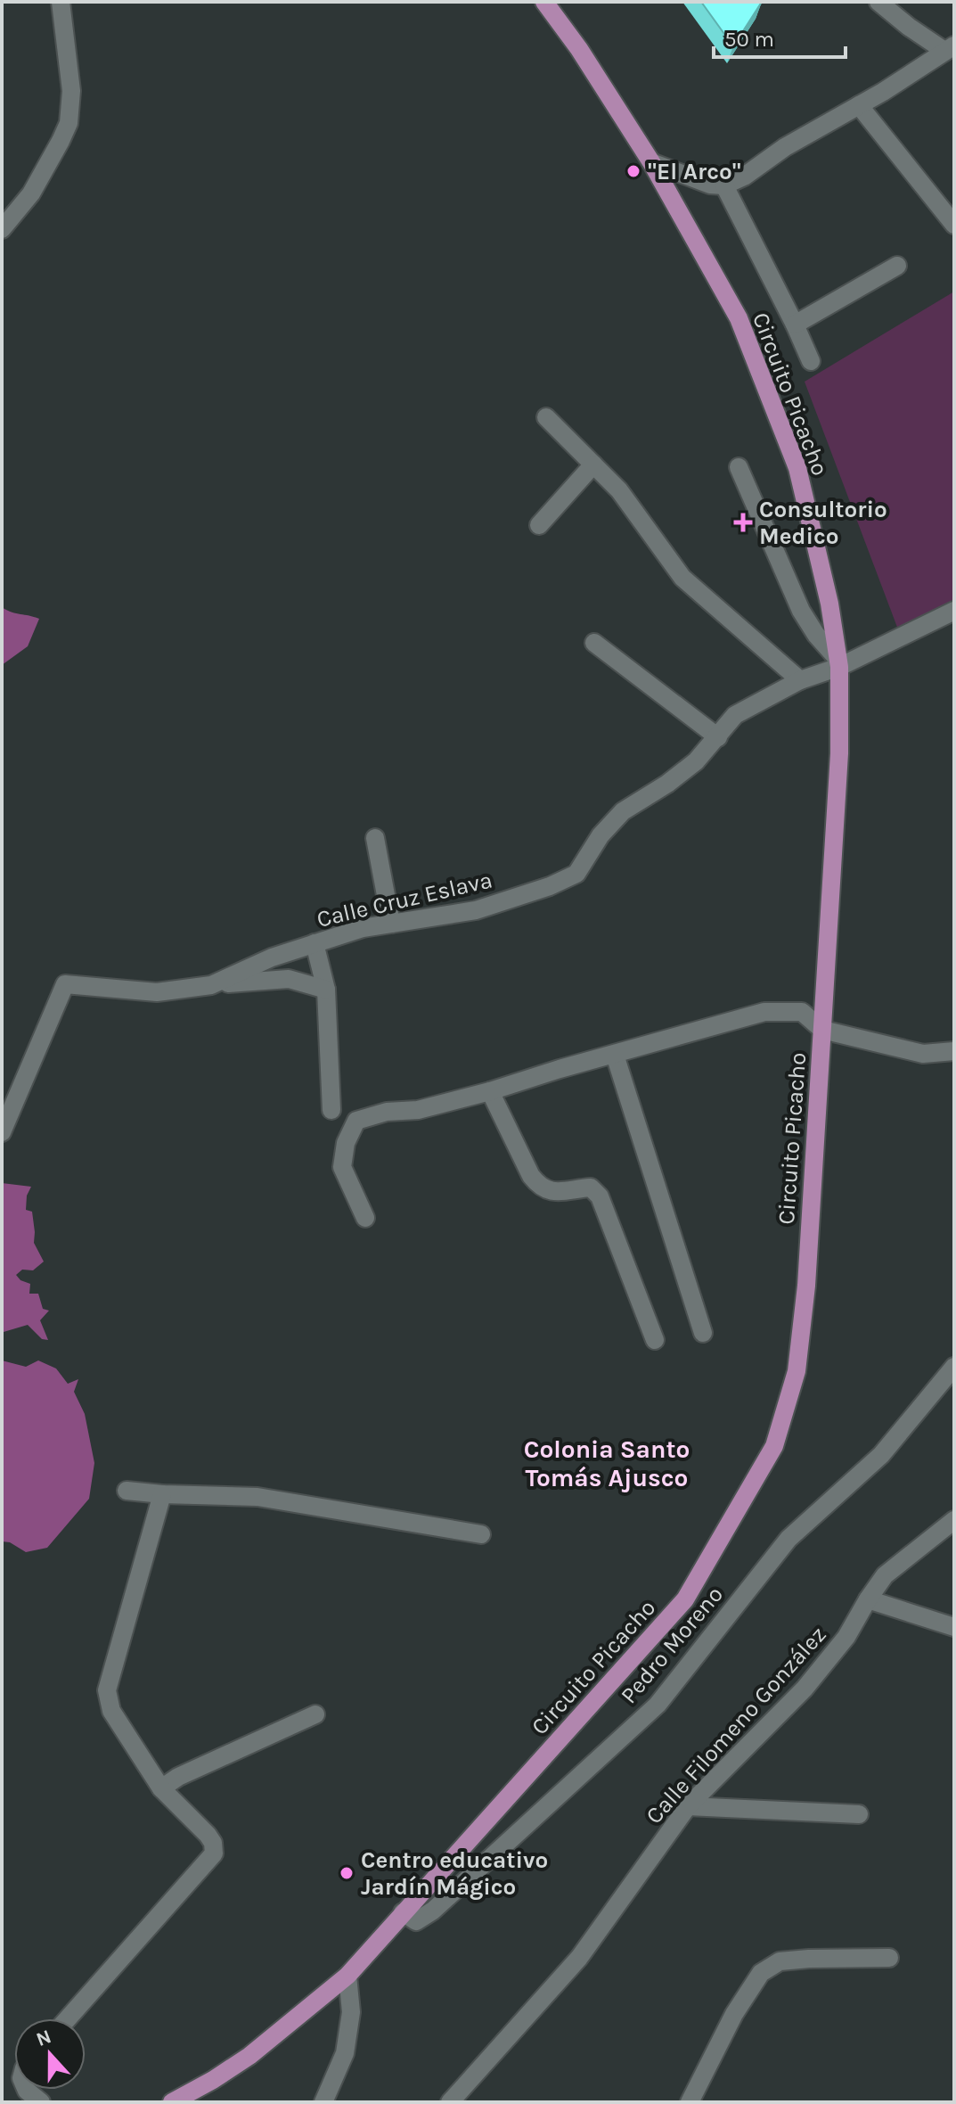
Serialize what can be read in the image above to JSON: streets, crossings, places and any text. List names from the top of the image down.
{
  "streets": {
    "main road": ["Circuito Picacho"],
    "street": ["Calle Cruz Eslava", "Pedro Moreno", "Calle Filomeno González"]
  },
  "crossings": [
    ["Circuito Picacho", "Calle Cruz Eslava"],
    ["Circuito Picacho", "Pedro Moreno"]
  ],
  "districts": ["Colonia Santo Tomás Ajusco"],
  "places": {
    "other": ["\"El Arco\"", "Centro educativo Jardín Mágico"],
    "health": ["Consultorio Medico"]
  },
  "scale_bar": "50 m",
  "north": "top"
}
